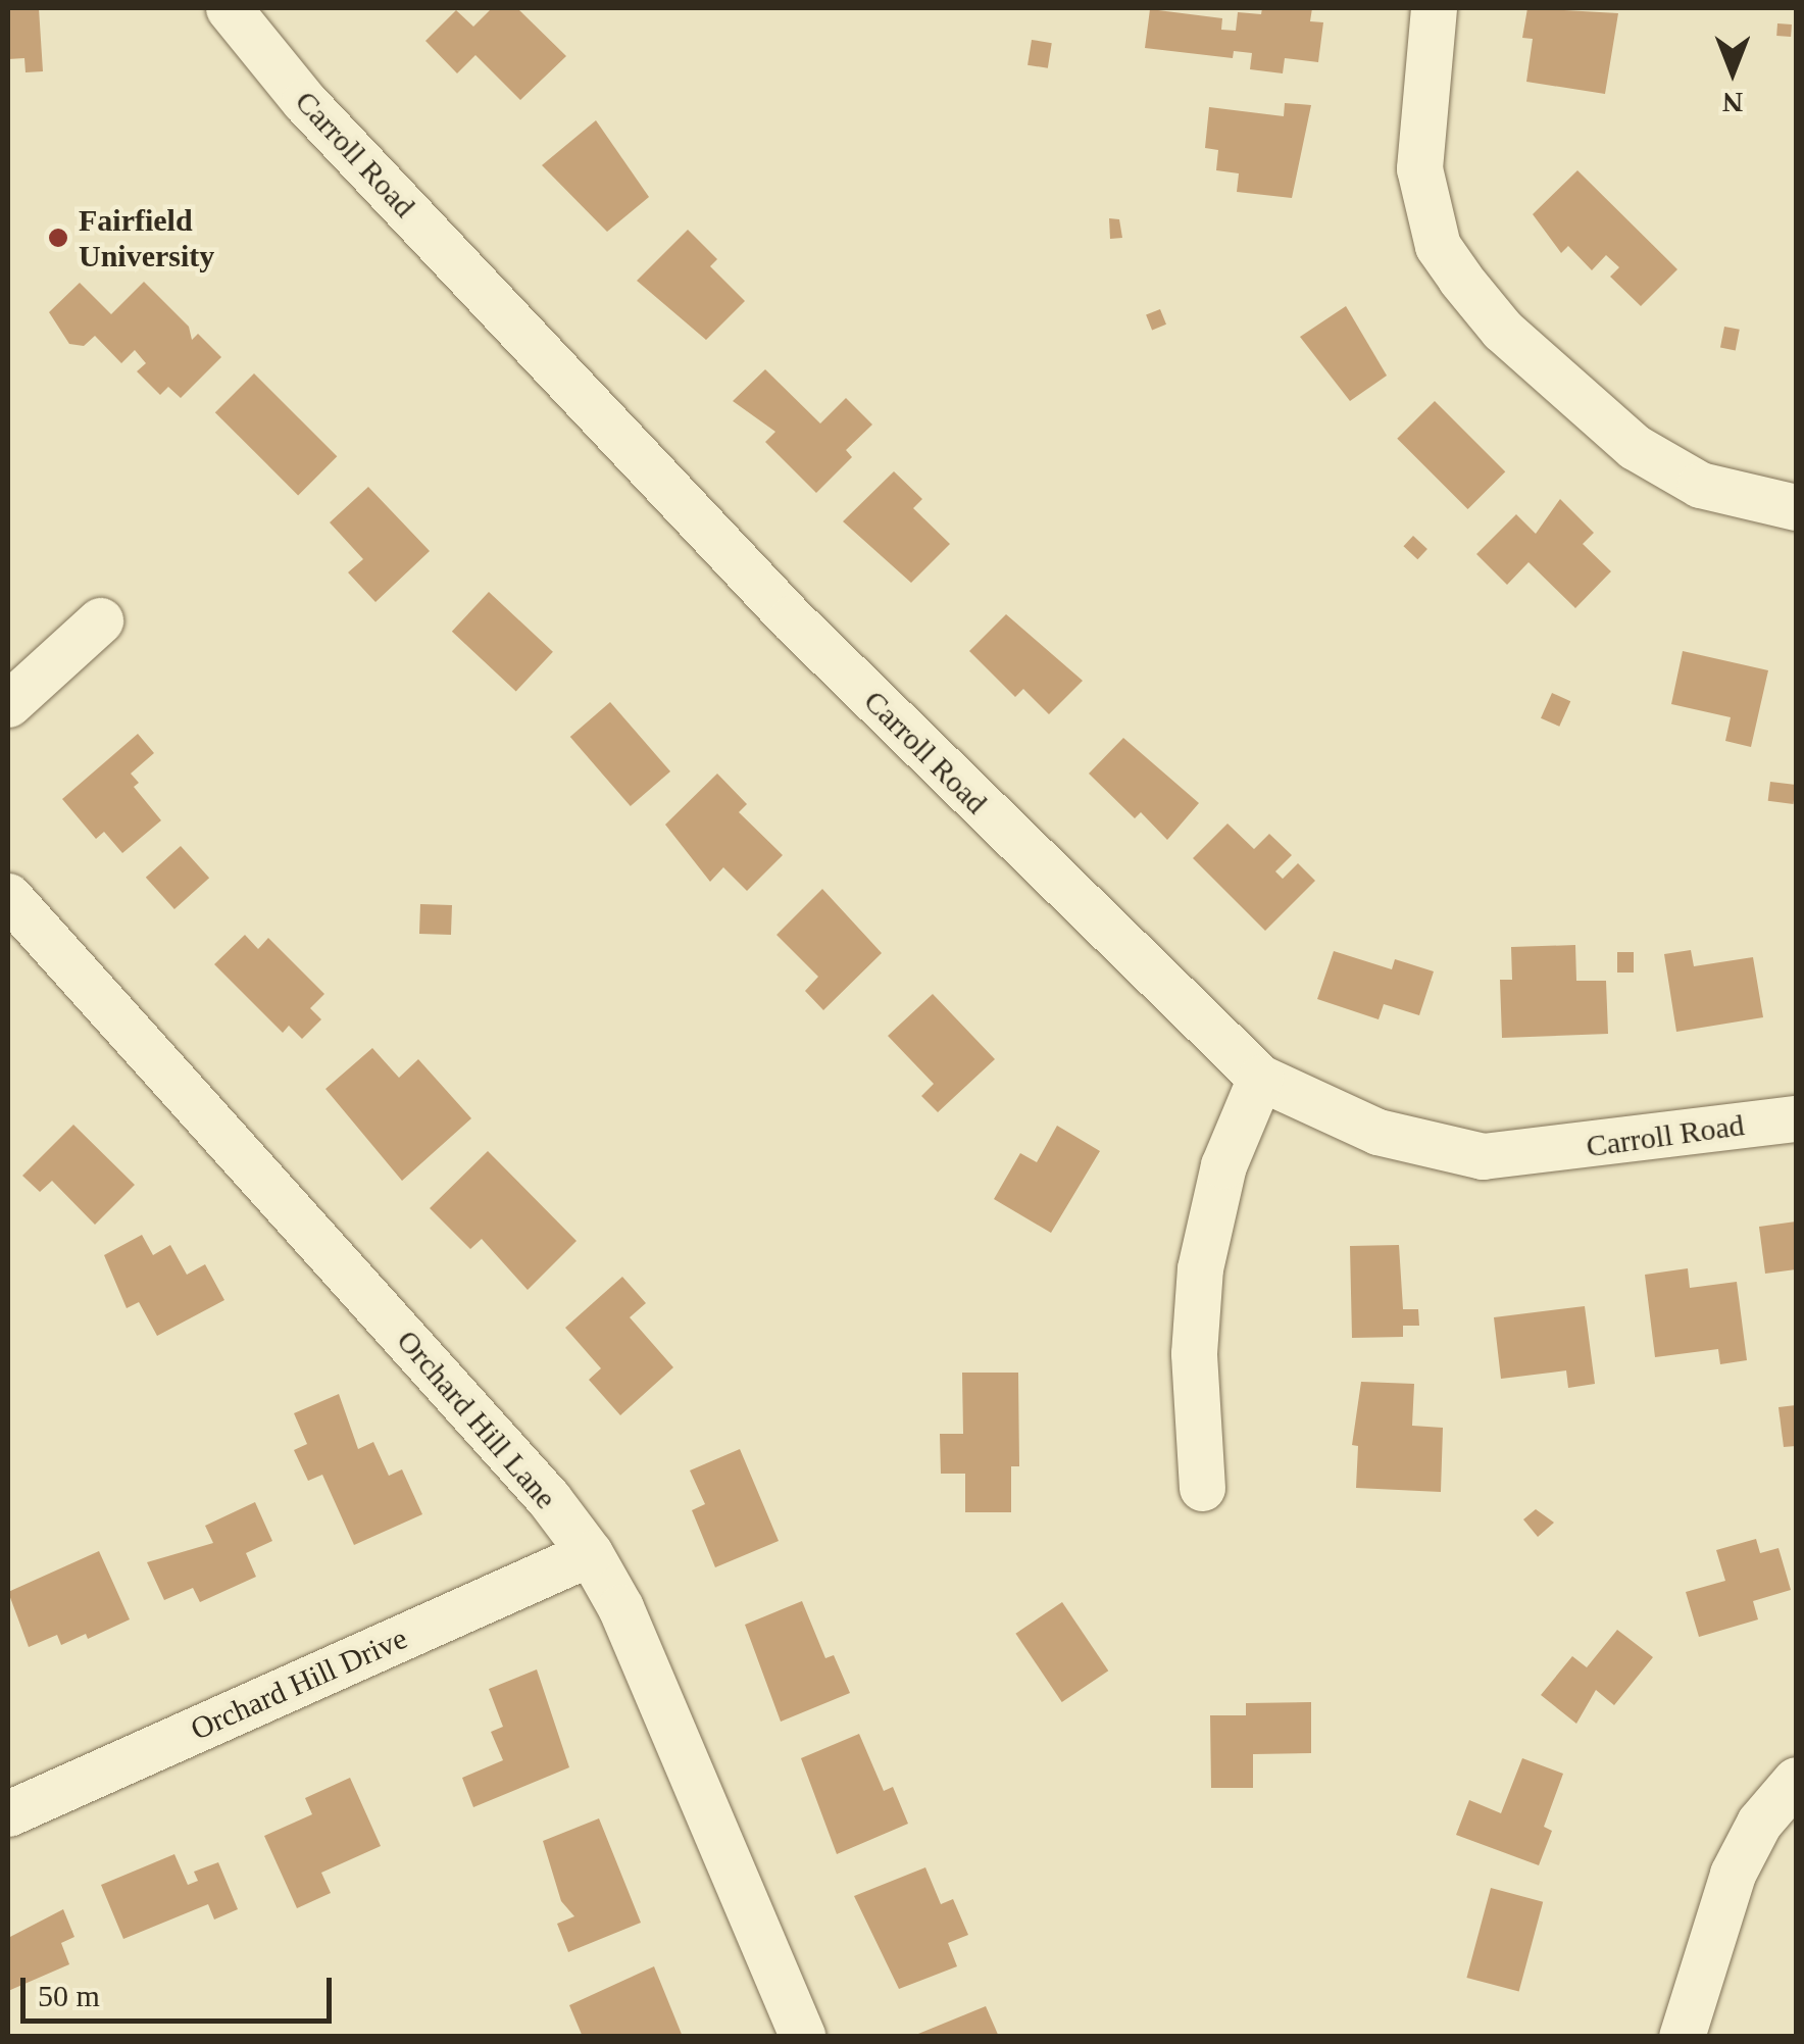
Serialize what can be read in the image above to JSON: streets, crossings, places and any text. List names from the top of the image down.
{
  "streets": {
    "street": ["Carroll Road", "Orchard Hill Lane", "Orchard Hill Drive"]
  },
  "crossings": [
    ["Orchard Hill Lane", "Orchard Hill Drive"]
  ],
  "places": ["Fairfield University"],
  "scale_bar": "50 m",
  "north": "bottom"
}
